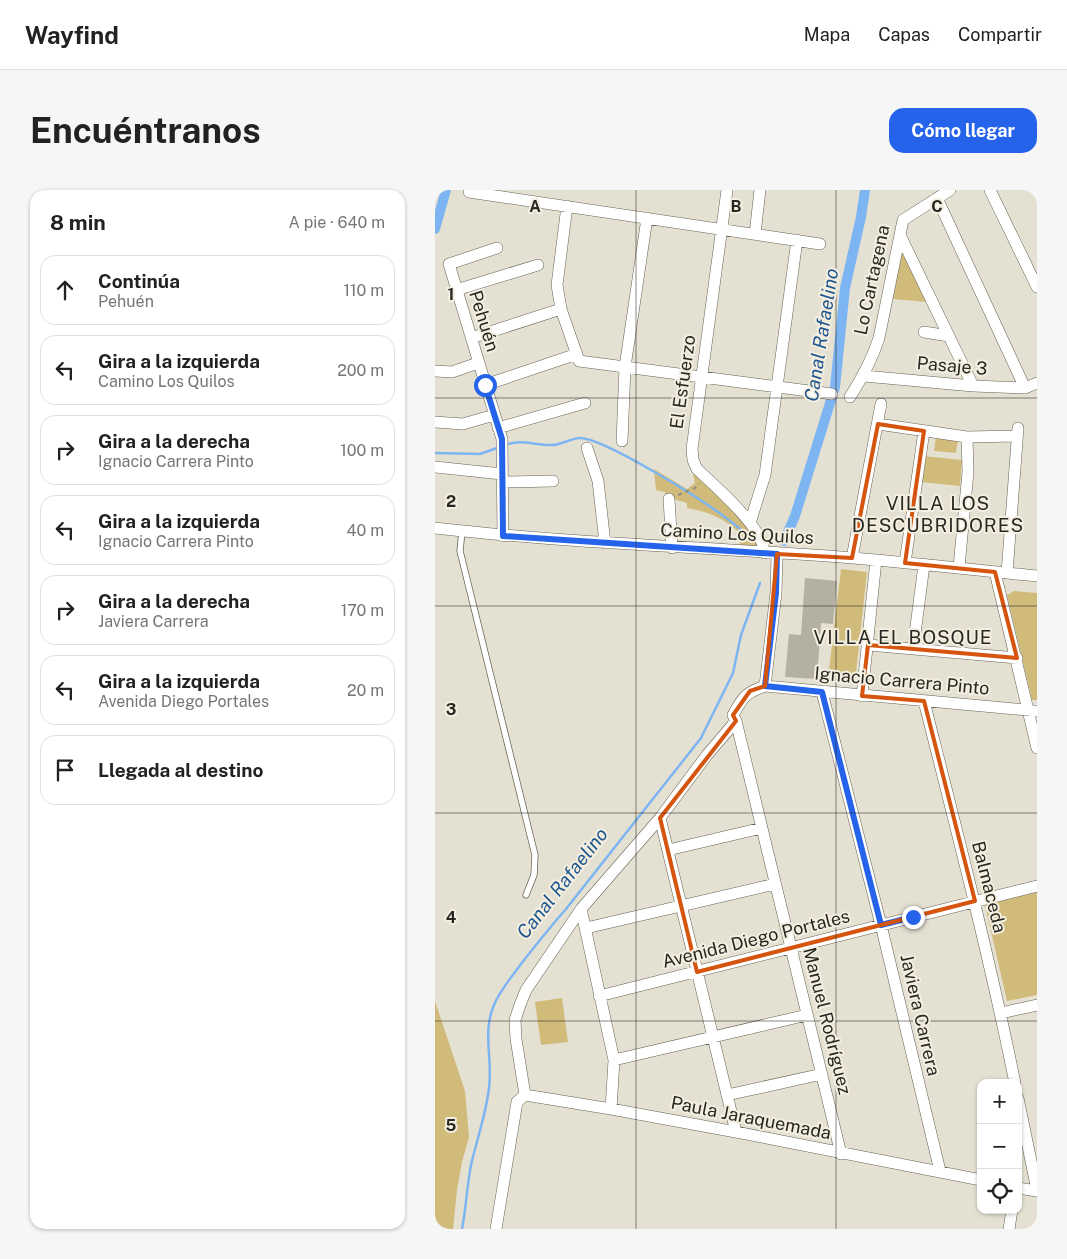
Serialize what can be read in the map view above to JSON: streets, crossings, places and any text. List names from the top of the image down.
{
  "streets": {
    "street": [
      "Lo Cartagena",
      "Pehuén",
      "Pasaje 3",
      "El Esfuerzo",
      "Camino Los Quilos",
      "Ignacio Carrera Pinto",
      "Balmaceda",
      "Avenida Diego Portales",
      "Javiera Carrera",
      "Manuel Rodríguez",
      "Paula Jaraquemada"
    ]
  },
  "crossings": [
    ["Lo Cartagena", "Pasaje 3"],
    ["Pehuén", "Camino Los Quilos"],
    ["El Esfuerzo", "Camino Los Quilos"],
    ["Ignacio Carrera Pinto", "Balmaceda"],
    ["Ignacio Carrera Pinto", "Javiera Carrera"],
    ["Balmaceda", "Avenida Diego Portales"],
    ["Avenida Diego Portales", "Javiera Carrera"],
    ["Avenida Diego Portales", "Manuel Rodríguez"],
    ["Javiera Carrera", "Paula Jaraquemada"],
    ["Manuel Rodríguez", "Paula Jaraquemada"]
  ],
  "districts": ["VILLA LOS DESCUBRIDORES", "VILLA EL BOSQUE"],
  "water": ["Canal Rafaelino"],
  "page": {
    "header": "Wayfind",
    "nav": ["Mapa", "Capas", "Compartir"],
    "buttons": "Cómo llegar",
    "title": "Encuéntranos",
    "heading": ["8 min", "A pie · 640 m"],
    "list": [
      ["Continúa", "Pehuén", "110 m"],
      ["Gira a la izquierda", "Camino Los Quilos", "200 m"],
      ["Gira a la derecha", "Ignacio Carrera Pinto", "100 m"],
      ["Gira a la izquierda", "Ignacio Carrera Pinto", "40 m"],
      ["Gira a la derecha", "Javiera Carrera", "170 m"],
      ["Gira a la izquierda", "Avenida Diego Portales", "20 m"],
      "Llegada al destino"
    ],
    "map_buttons": ["+", "−"]
  },
  "grid": {
    "columns": ["A", "B", "C"],
    "rows": [
      "1",
      "2",
      "3",
      "4",
      "5"
    ]
  }
}
